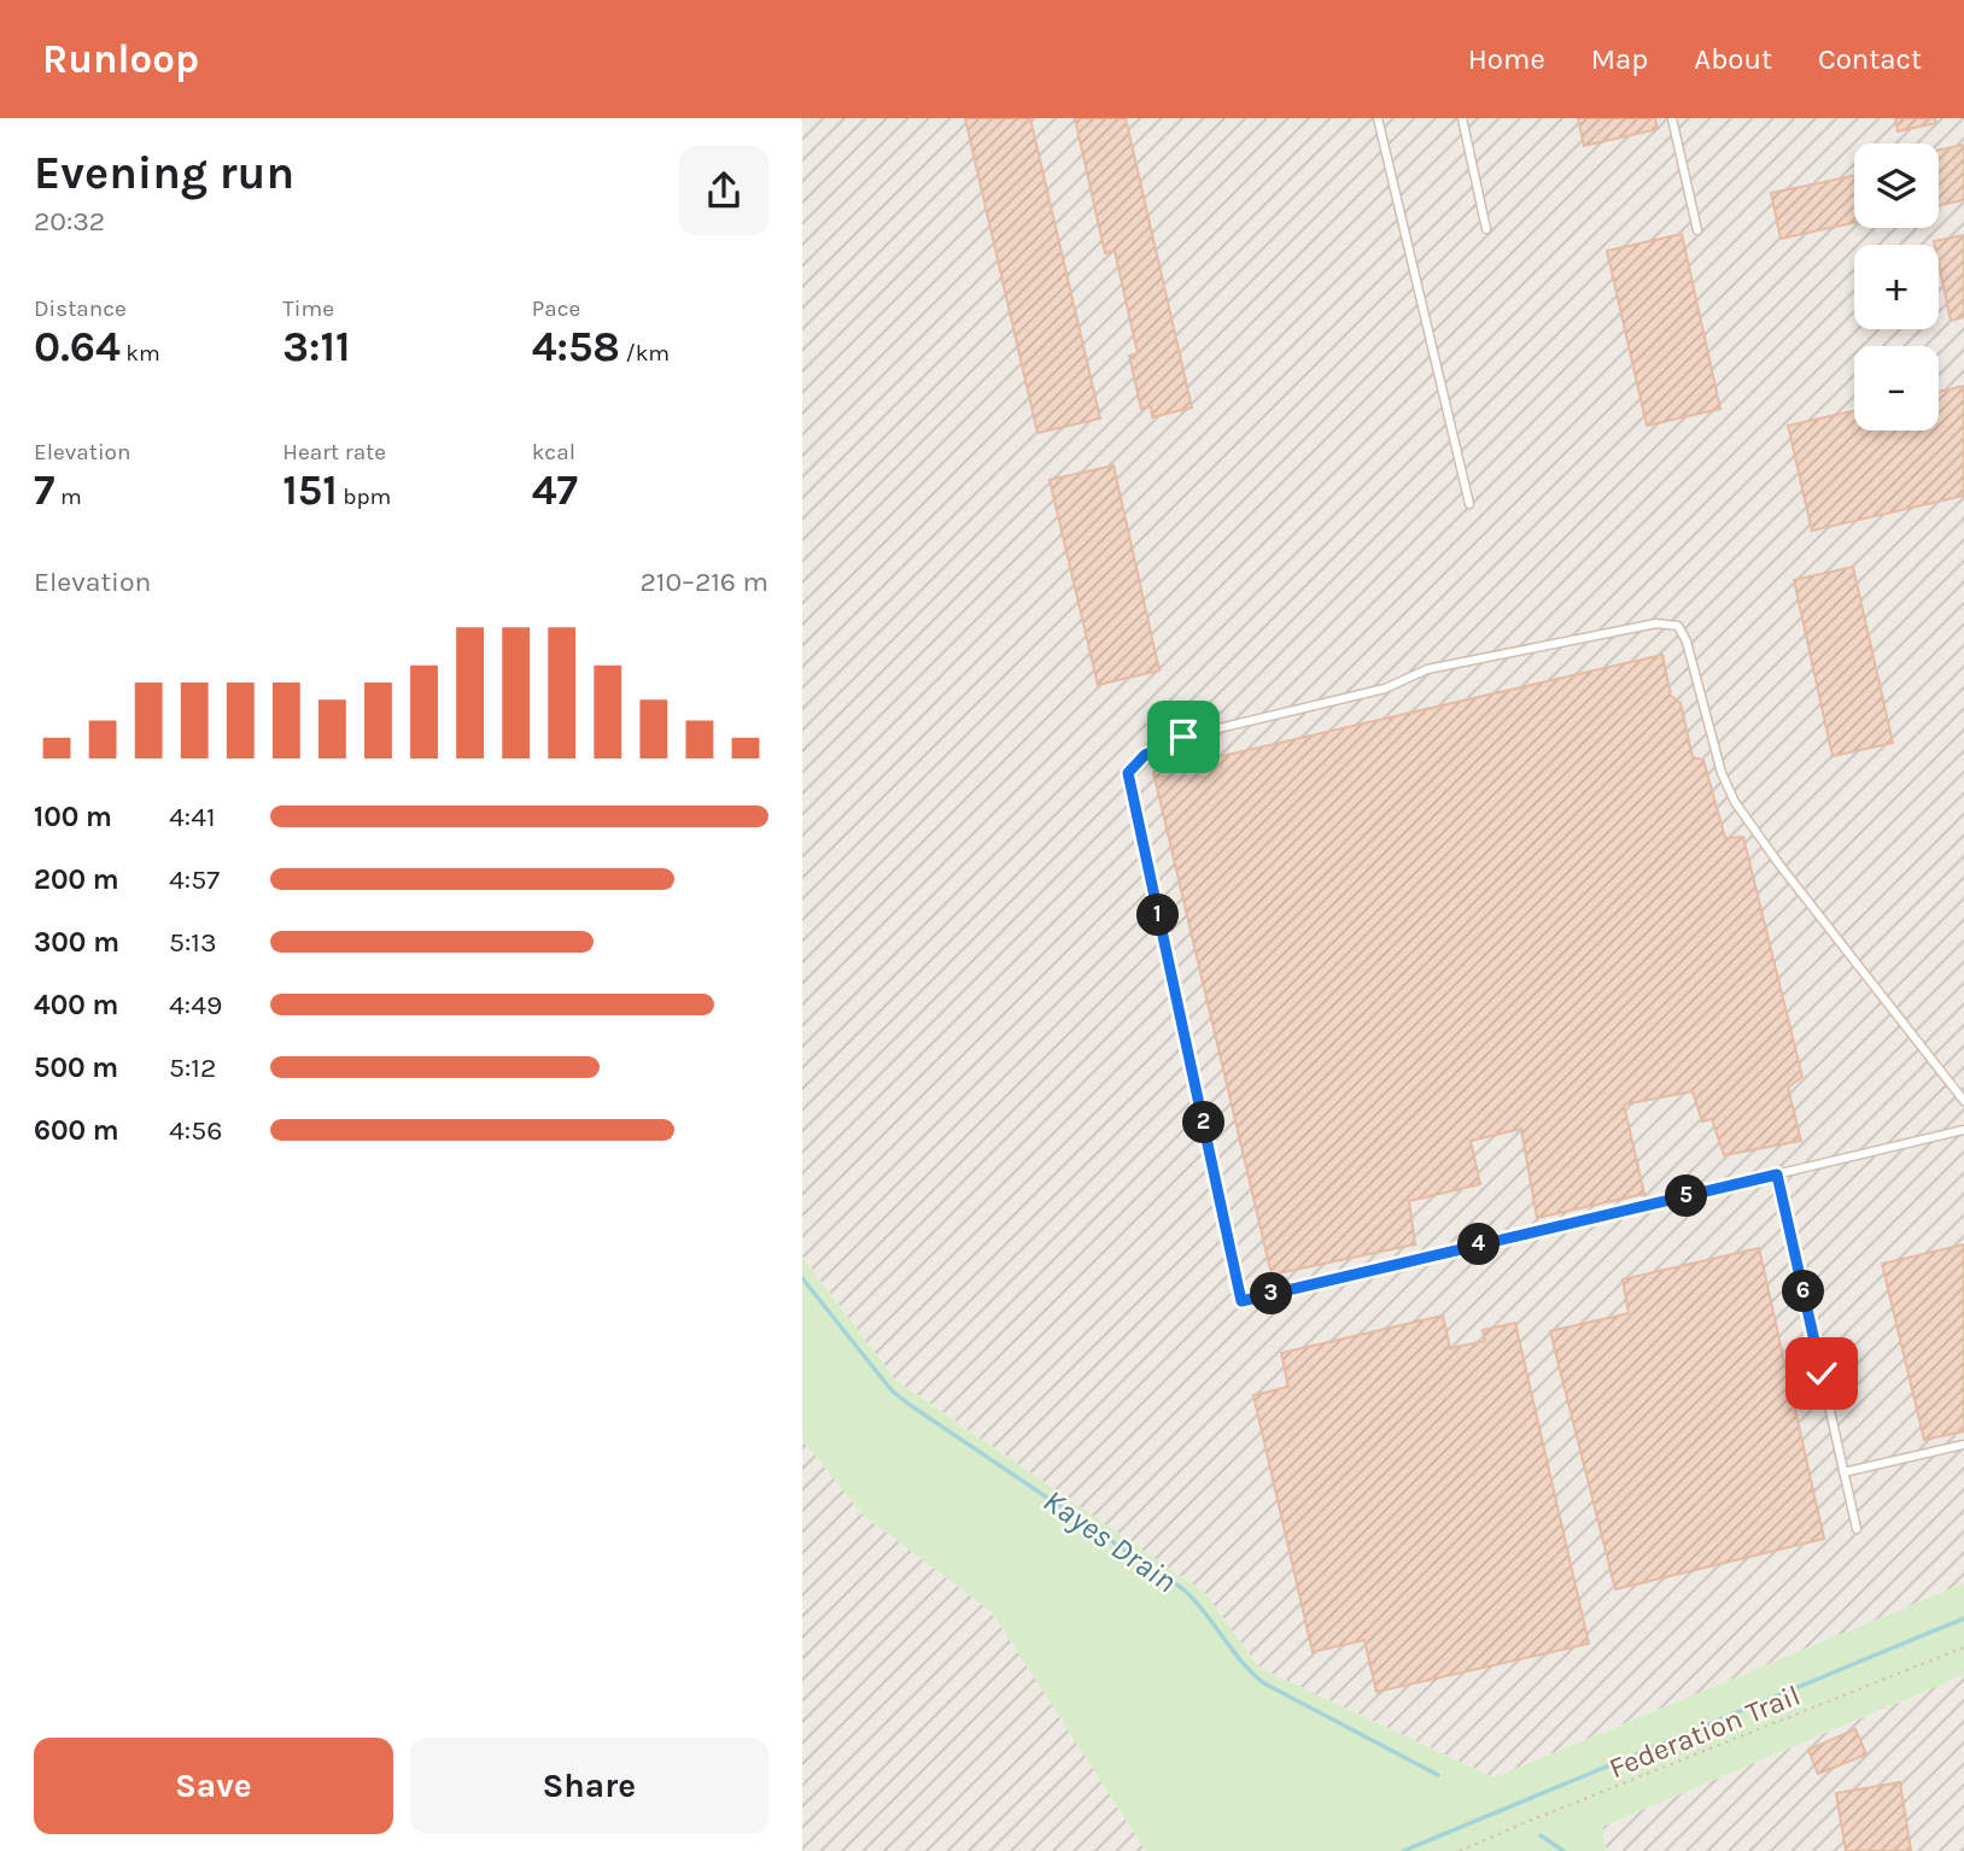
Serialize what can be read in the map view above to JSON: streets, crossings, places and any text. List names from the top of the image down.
{
  "streets": {
    "path": ["Federation Trail"]
  },
  "water": ["Kayes Drain"],
  "page": {
    "header": "Runloop",
    "nav": [
      "Home",
      "Map",
      "About",
      "Contact"
    ],
    "heading": ["Evening run", "20:32"],
    "map_buttons": ["+", "−"],
    "stats": [
      ["Distance", "0.64 km"],
      ["Time", "3:11"],
      ["Pace", "4:58 /km"],
      ["Elevation", "7 m"],
      ["Heart rate", "151 bpm"],
      ["kcal", "47"]
    ],
    "chart": ["Elevation", "210–216 m"],
    "list": [
      {
        "name": "100 m",
        "note": "4:41"
      },
      {
        "name": "200 m",
        "note": "4:57"
      },
      {
        "name": "300 m",
        "note": "5:13"
      },
      {
        "name": "400 m",
        "note": "4:49"
      },
      {
        "name": "500 m",
        "note": "5:12"
      },
      {
        "name": "600 m",
        "note": "4:56"
      }
    ],
    "pins": [
      "1",
      "2",
      "5",
      "4",
      "6",
      "3"
    ],
    "buttons": ["Save", "Share"]
  }
}
